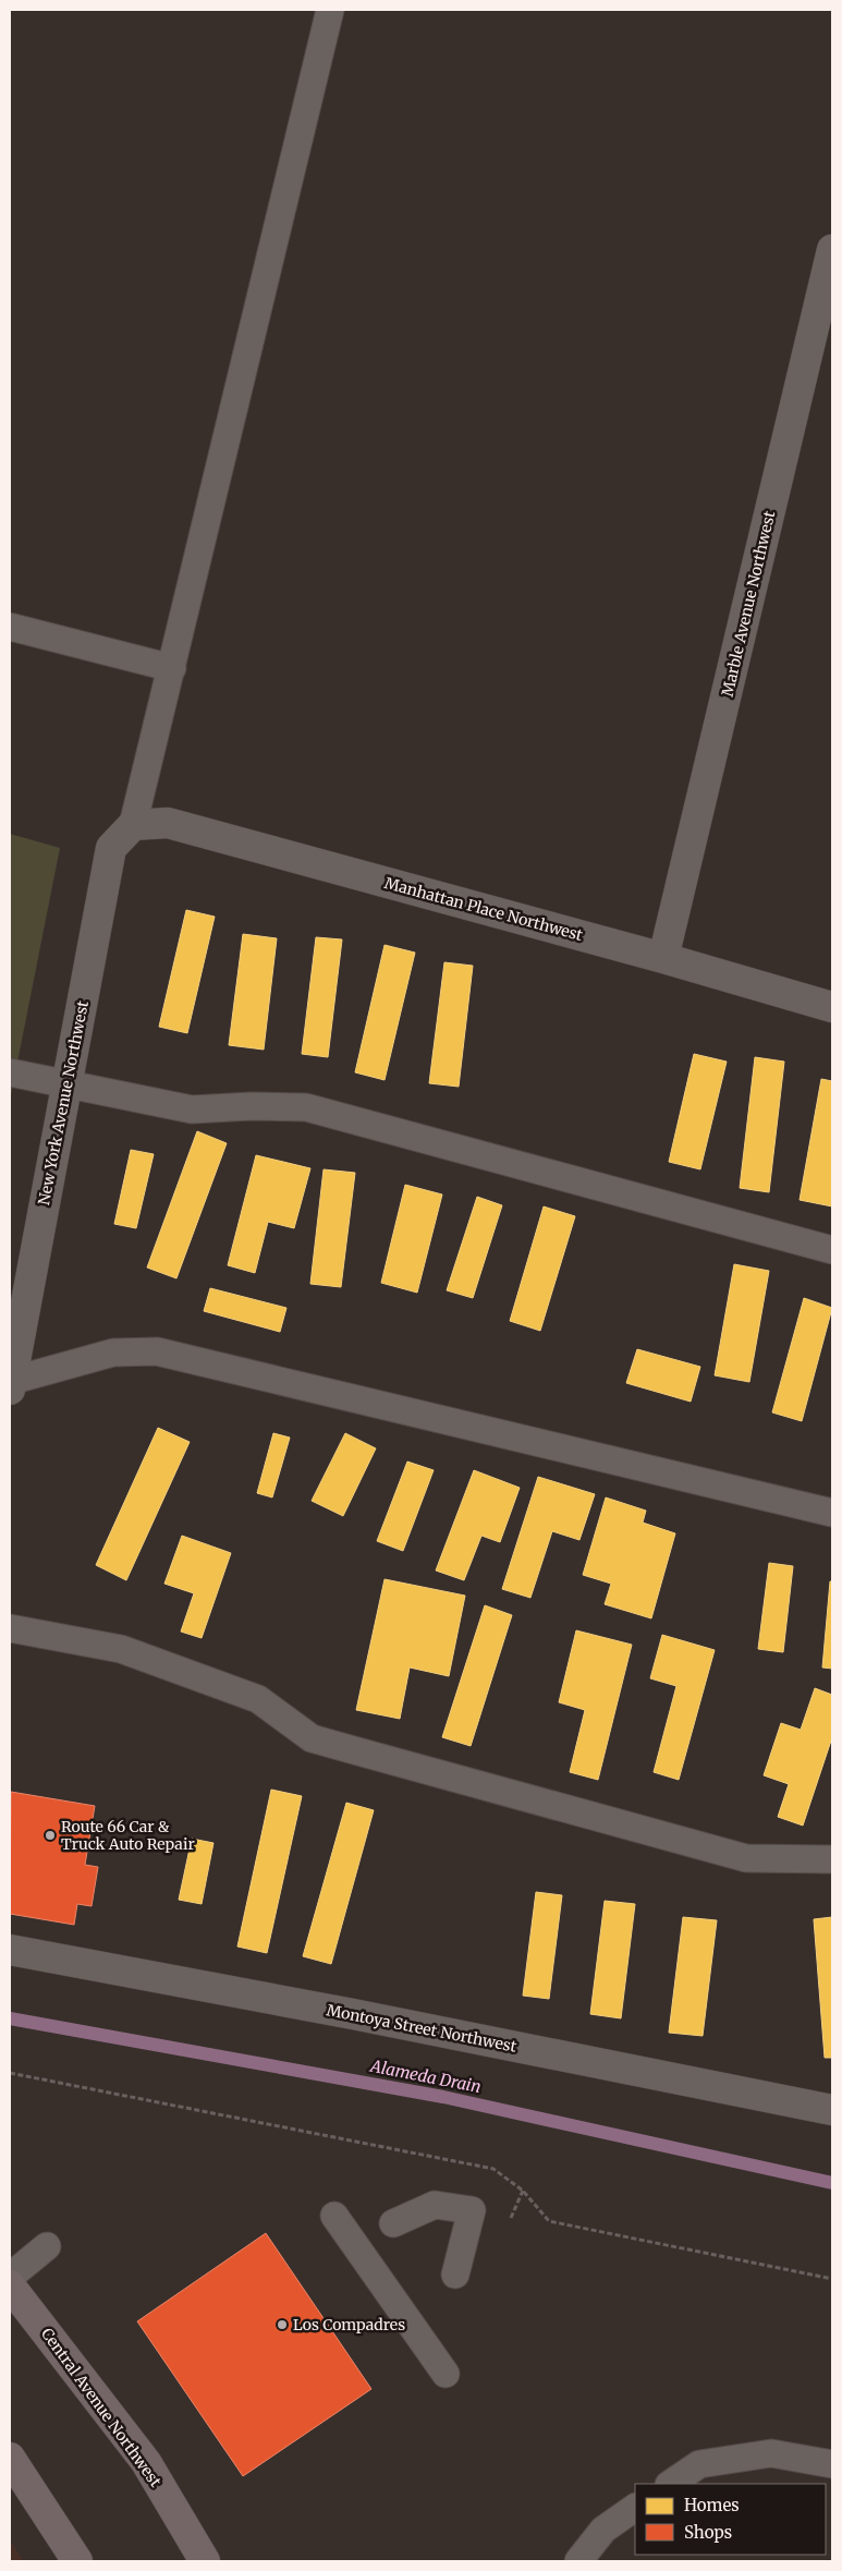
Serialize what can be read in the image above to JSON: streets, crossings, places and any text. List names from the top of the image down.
{
  "streets": {
    "main road": ["Central Avenue Northwest"],
    "street": [
      "Marble Avenue Northwest",
      "Manhattan Place Northwest",
      "New York Avenue Northwest",
      "Montoya Street Northwest"
    ]
  },
  "crossings": [
    ["Marble Avenue Northwest", "Manhattan Place Northwest"],
    ["Manhattan Place Northwest", "New York Avenue Northwest"]
  ],
  "water": ["Alameda Drain"],
  "places": ["Route 66 Car & Truck Auto Repair", "Los Compadres"],
  "legend": ["Homes", "Shops"]
}
